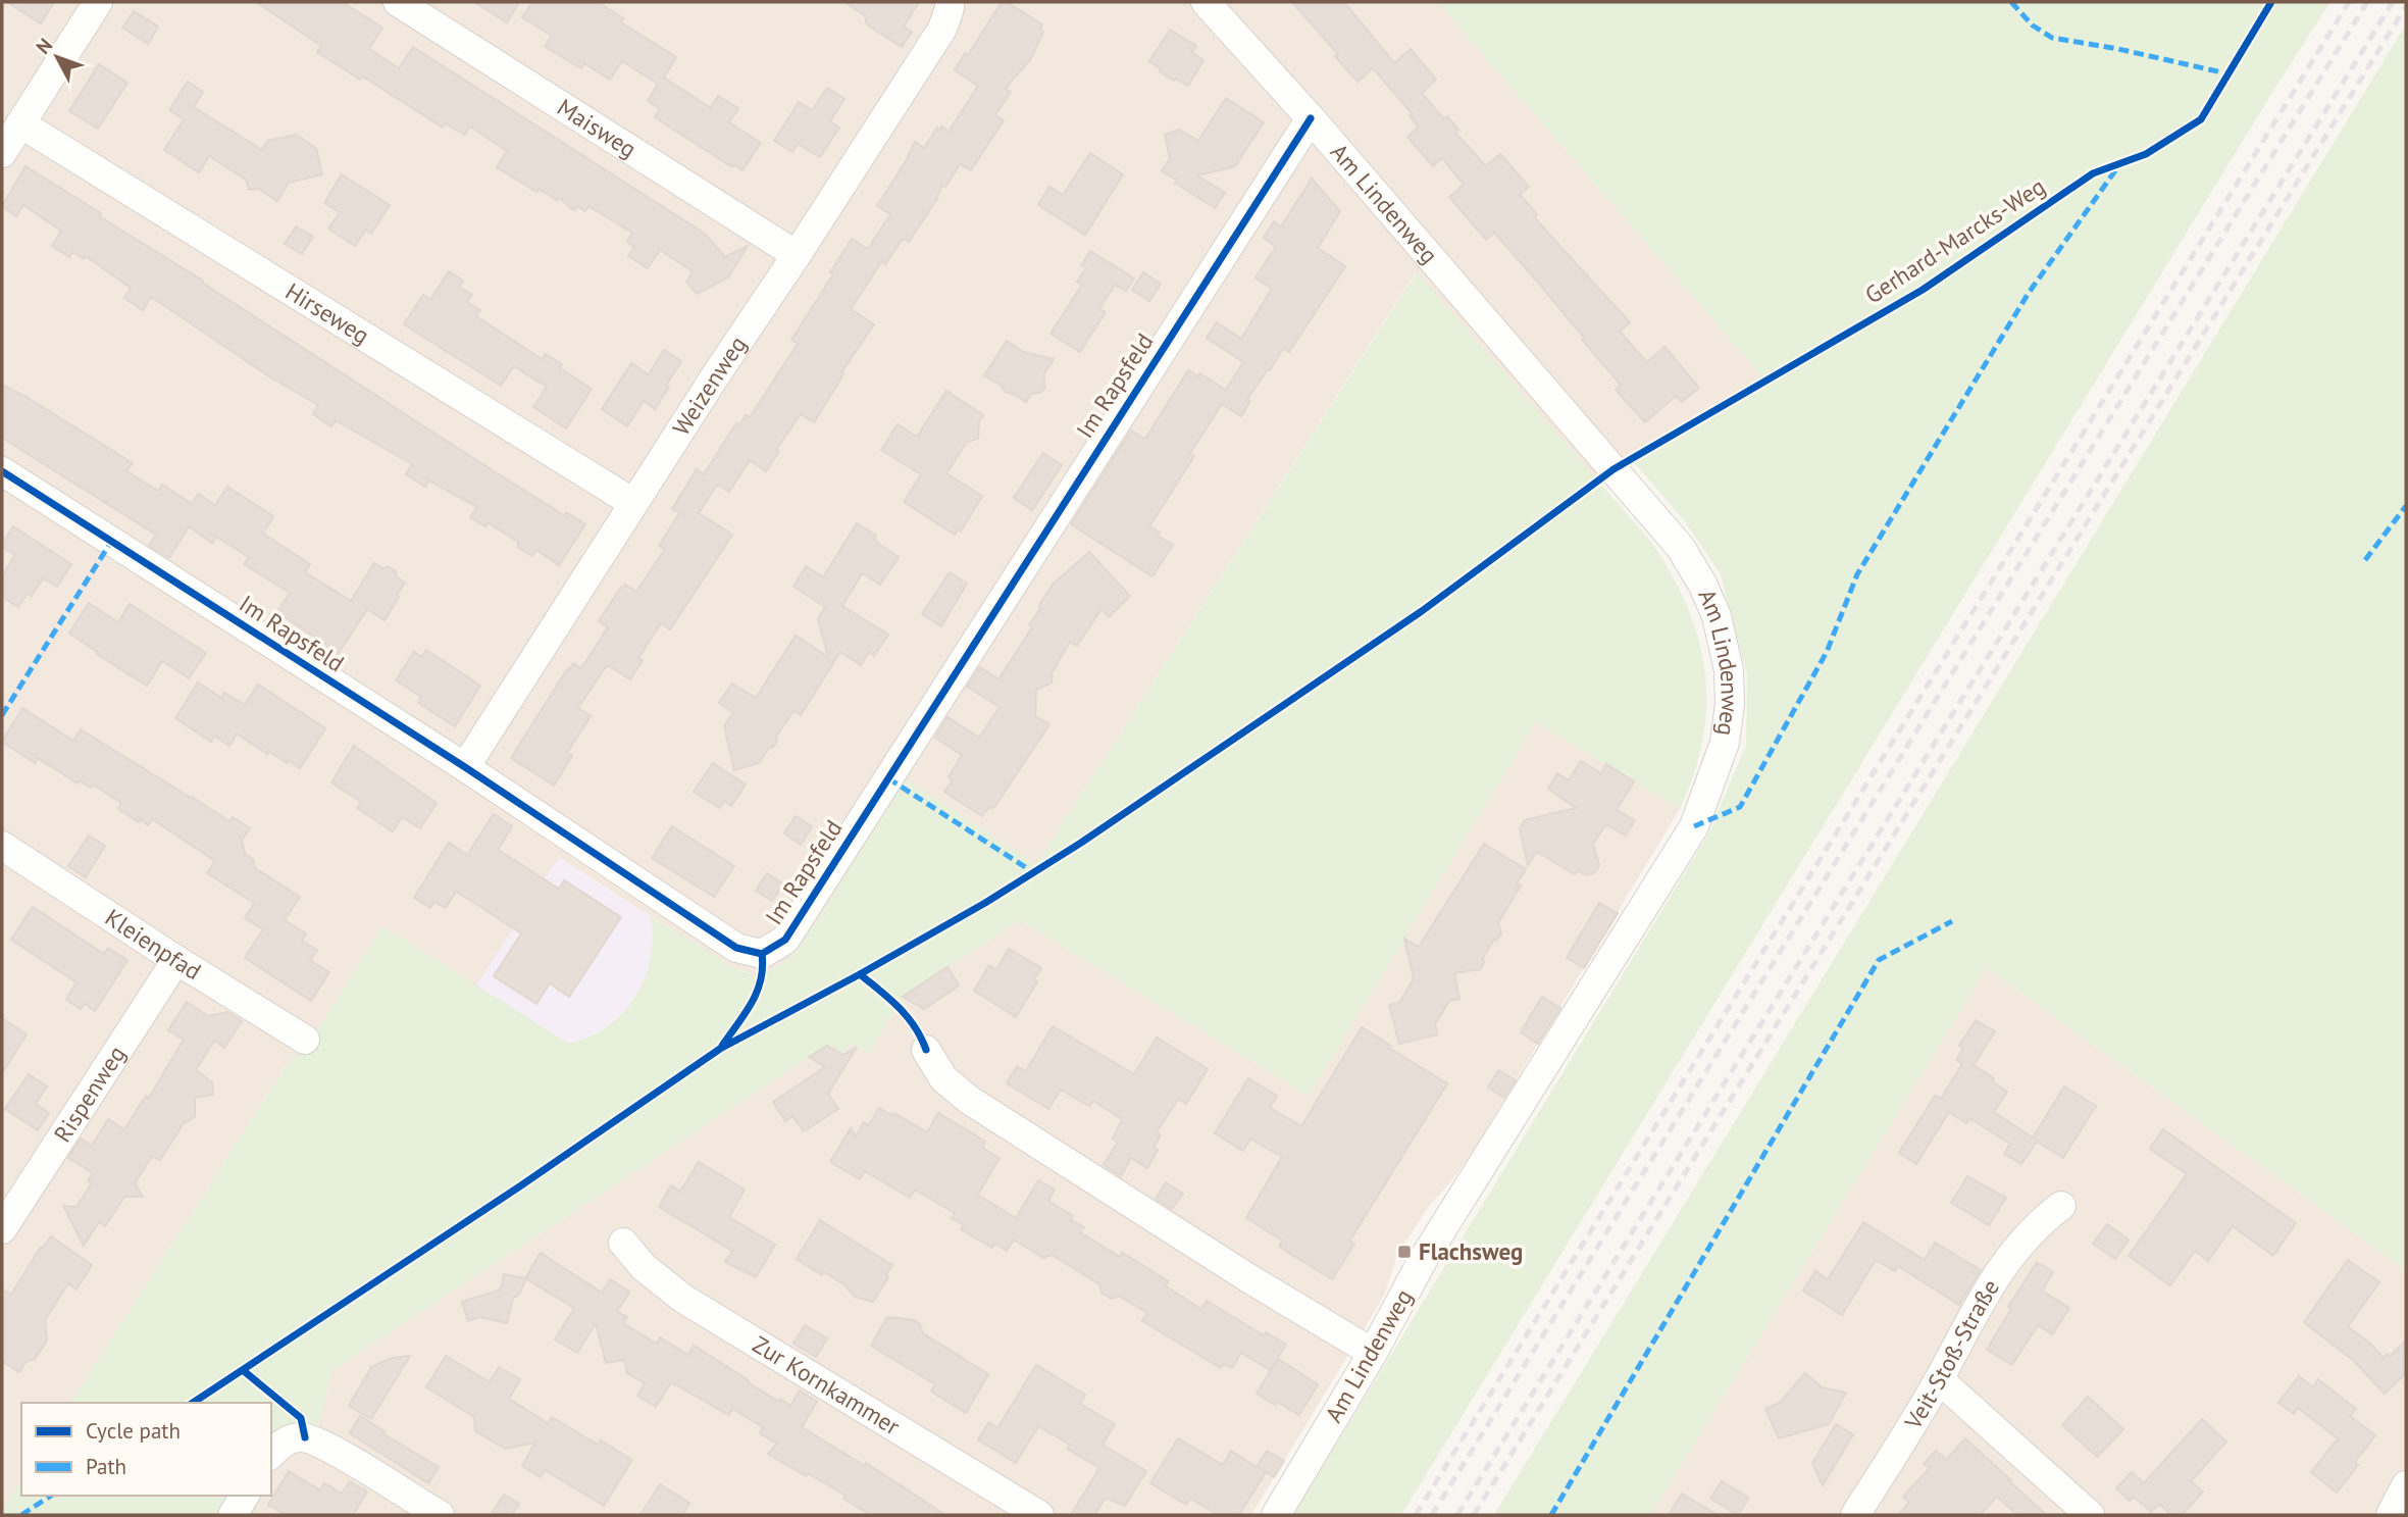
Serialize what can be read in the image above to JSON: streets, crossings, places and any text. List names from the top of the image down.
{
  "streets": {
    "street": [
      "Maisweg",
      "Am Lindenweg",
      "Hirseweg",
      "Weizenweg",
      "Im Rapsfeld",
      "Kleienpfad",
      "Rispenweg",
      "Veit-Stoß-Straße",
      "Zur Kornkammer"
    ],
    "cycle path": ["Gerhard-Marcks-Weg"]
  },
  "crossings": [
    ["Maisweg", "Weizenweg"],
    ["Am Lindenweg", "Im Rapsfeld"],
    ["Hirseweg", "Weizenweg"],
    ["Weizenweg", "Im Rapsfeld"],
    ["Kleienpfad", "Rispenweg"]
  ],
  "places": {
    "transit": ["Flachsweg"]
  },
  "legend": ["Cycle path", "Path"],
  "north": "top left"
}
